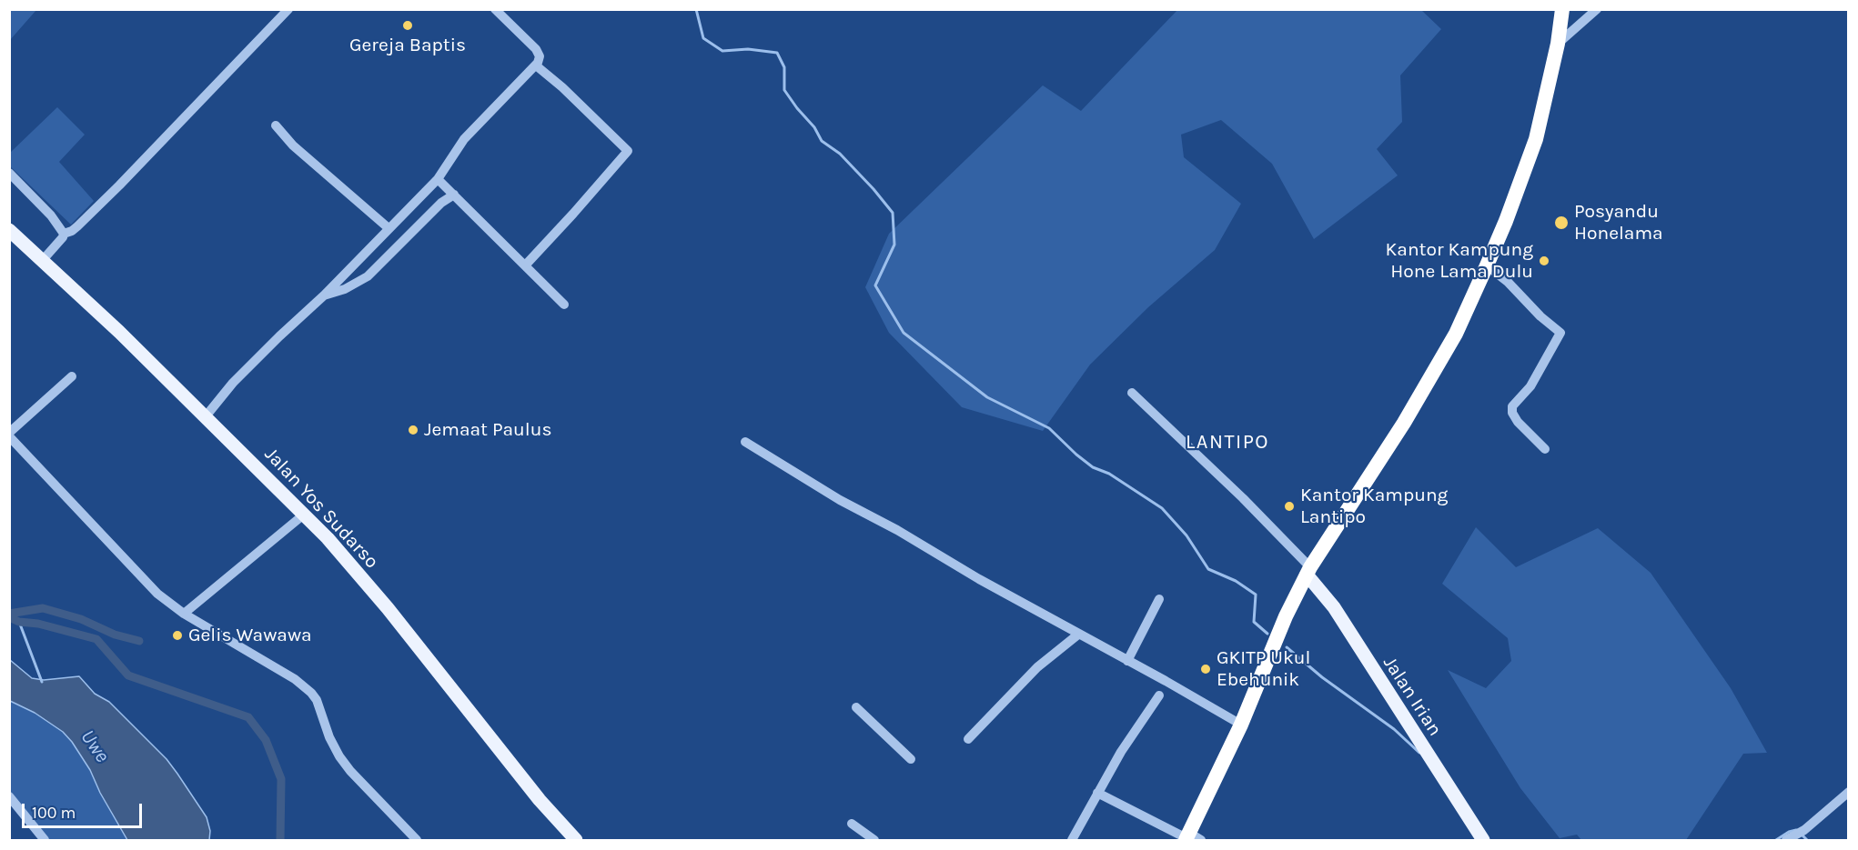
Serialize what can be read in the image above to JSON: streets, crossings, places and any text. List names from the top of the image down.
{
  "streets": {
    "main road": ["Jalan Yos Sudarso", "Jalan Irian"]
  },
  "districts": ["LANTIPO"],
  "water": ["Uwe"],
  "places": [
    "Gereja Baptis",
    "Posyandu Honelama",
    "Kantor Kampung Hone Lama Dulu",
    "Jemaat Paulus",
    "Kantor Kampung Lantipo",
    "Gelis Wawawa",
    "GKITP Ukul Ebehunik"
  ],
  "scale_bar": "100 m"
}
